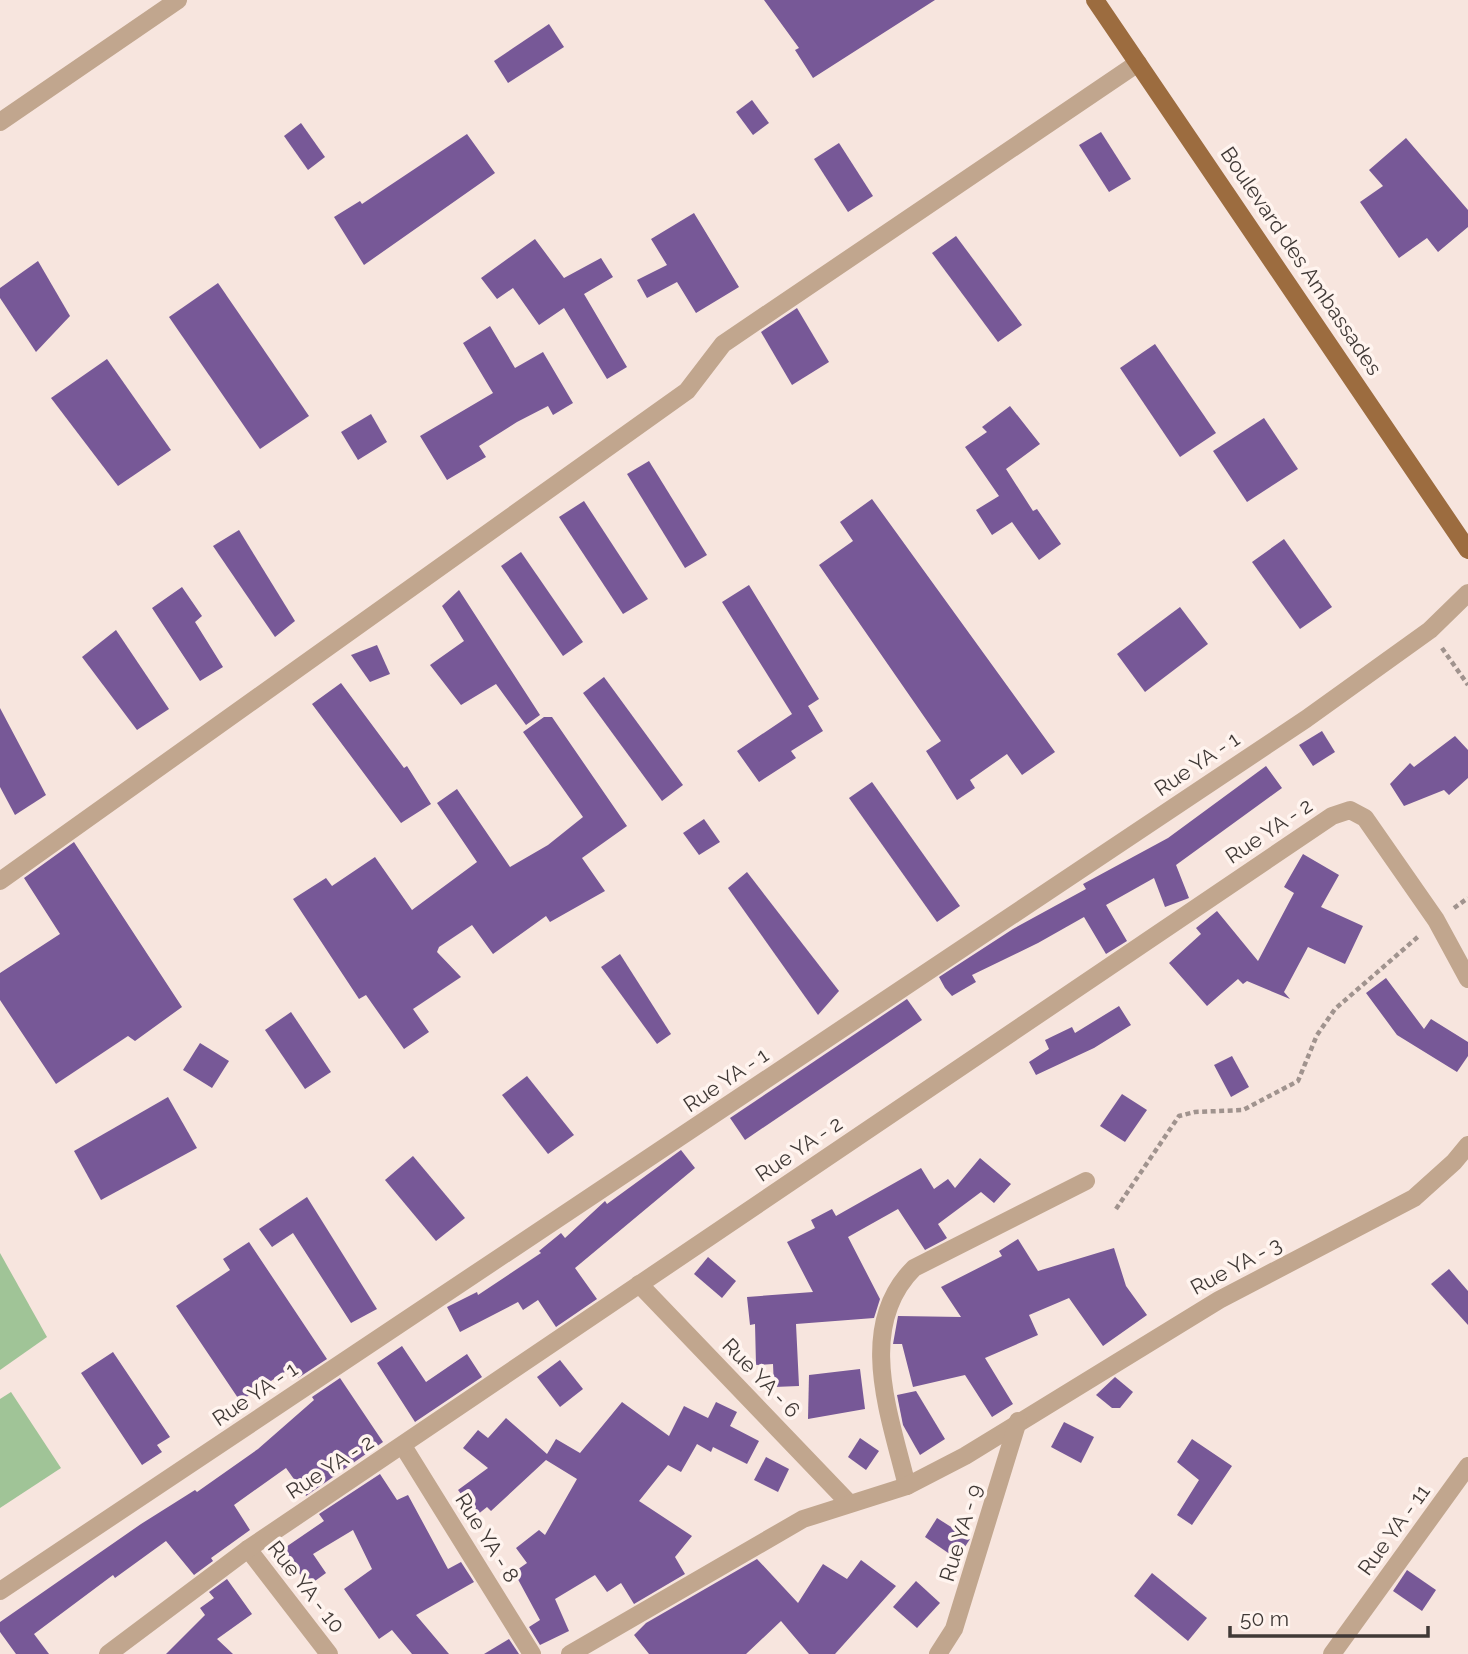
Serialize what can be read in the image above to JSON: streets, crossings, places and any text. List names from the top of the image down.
{
  "streets": {
    "main road": ["Boulevard des Ambassades"],
    "street": [
      "Rue YA - 1",
      "Rue YA - 2",
      "Rue YA - 3",
      "Rue YA - 6",
      "Rue YA - 11",
      "Rue YA - 9",
      "Rue YA - 8",
      "Rue YA - 10"
    ]
  },
  "crossings": [
    ["Rue YA - 2", "Rue YA - 6"],
    ["Rue YA - 2", "Rue YA - 8"],
    ["Rue YA - 2", "Rue YA - 10"],
    ["Rue YA - 3", "Rue YA - 6"],
    ["Rue YA - 3", "Rue YA - 9"]
  ],
  "scale_bar": "50 m"
}
